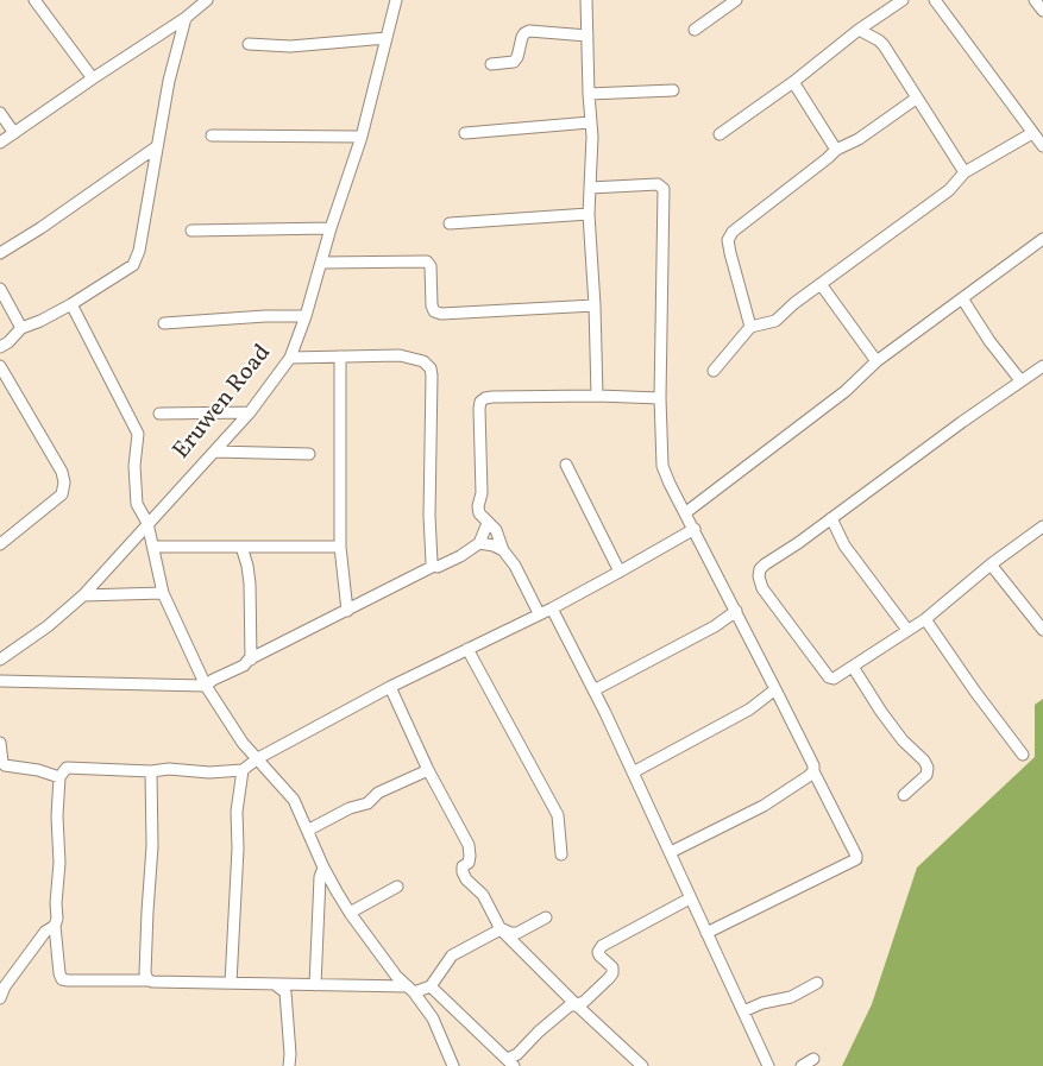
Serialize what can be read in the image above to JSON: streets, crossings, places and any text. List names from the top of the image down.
{
  "streets": {
    "street": ["Eruwen Road"]
  }
}
